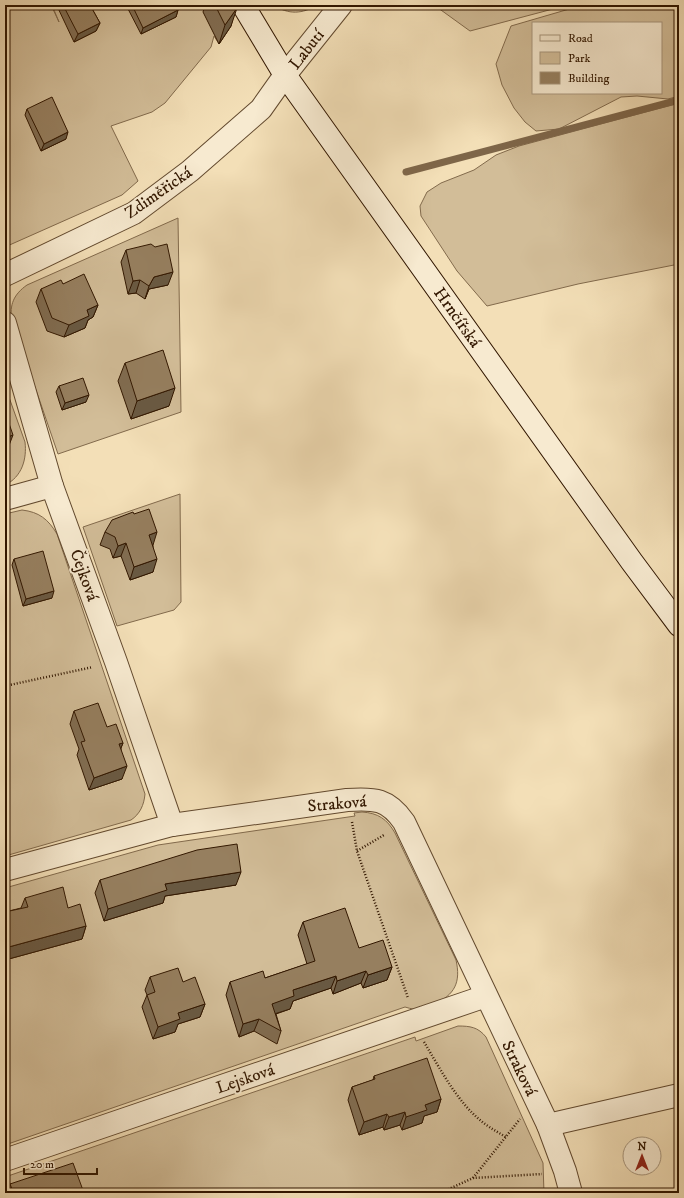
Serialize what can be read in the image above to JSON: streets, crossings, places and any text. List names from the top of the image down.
{
  "streets": {
    "street": [
      "Labutí",
      "Zdiměřická",
      "Hrnčířská",
      "Čejková",
      "Straková",
      "Lejsková"
    ]
  },
  "crossings": [
    ["Labutí", "Zdiměřická"],
    ["Labutí", "Hrnčířská"],
    ["Zdiměřická", "Hrnčířská"],
    ["Čejková", "Straková"],
    ["Straková", "Lejsková"]
  ],
  "legend": ["Road", "Park", "Building"],
  "scale_bar": "20 m",
  "north": "top"
}
